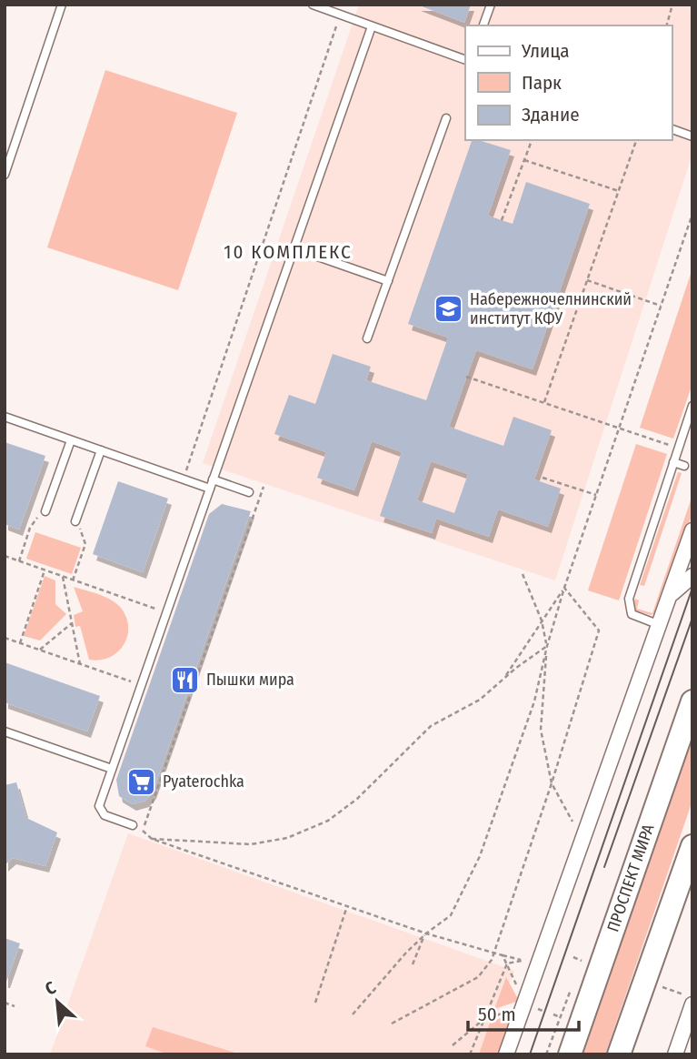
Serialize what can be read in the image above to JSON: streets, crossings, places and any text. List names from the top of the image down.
{
  "streets": {
    "main road": ["ПРОСПЕКТ МИРА"]
  },
  "districts": ["10 КОМПЛЕКС"],
  "places": {
    "school or university": ["Набережночелнинский институт КФУ"],
    "restaurant": ["Пышки мира"],
    "supermarket": ["Pyaterochka"]
  },
  "legend": ["Улица", "Парк", "Здание"],
  "scale_bar": "50 m",
  "north": "top left"
}
